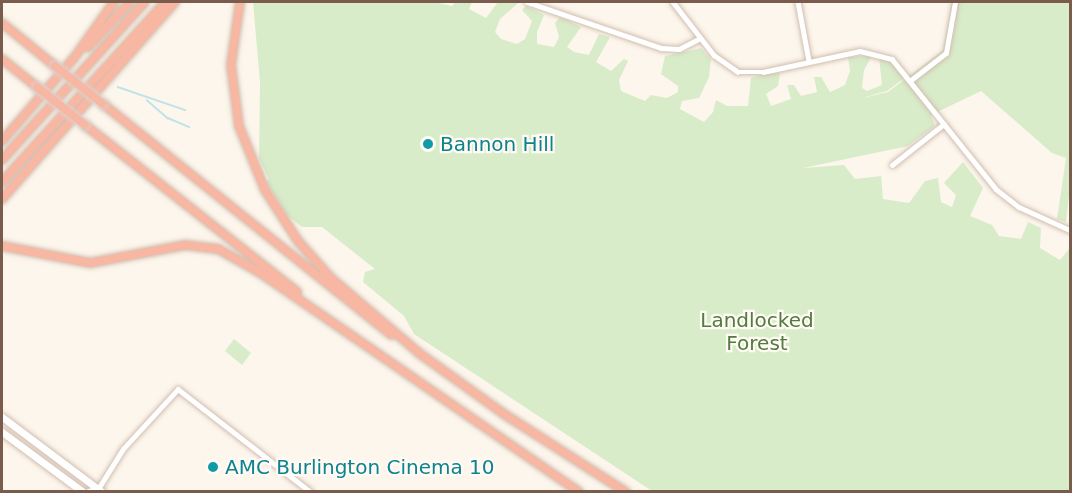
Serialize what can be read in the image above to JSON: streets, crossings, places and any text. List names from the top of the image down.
{
  "parks": ["Landlocked Forest"],
  "places": ["Bannon Hill", "AMC Burlington Cinema 10"]
}
